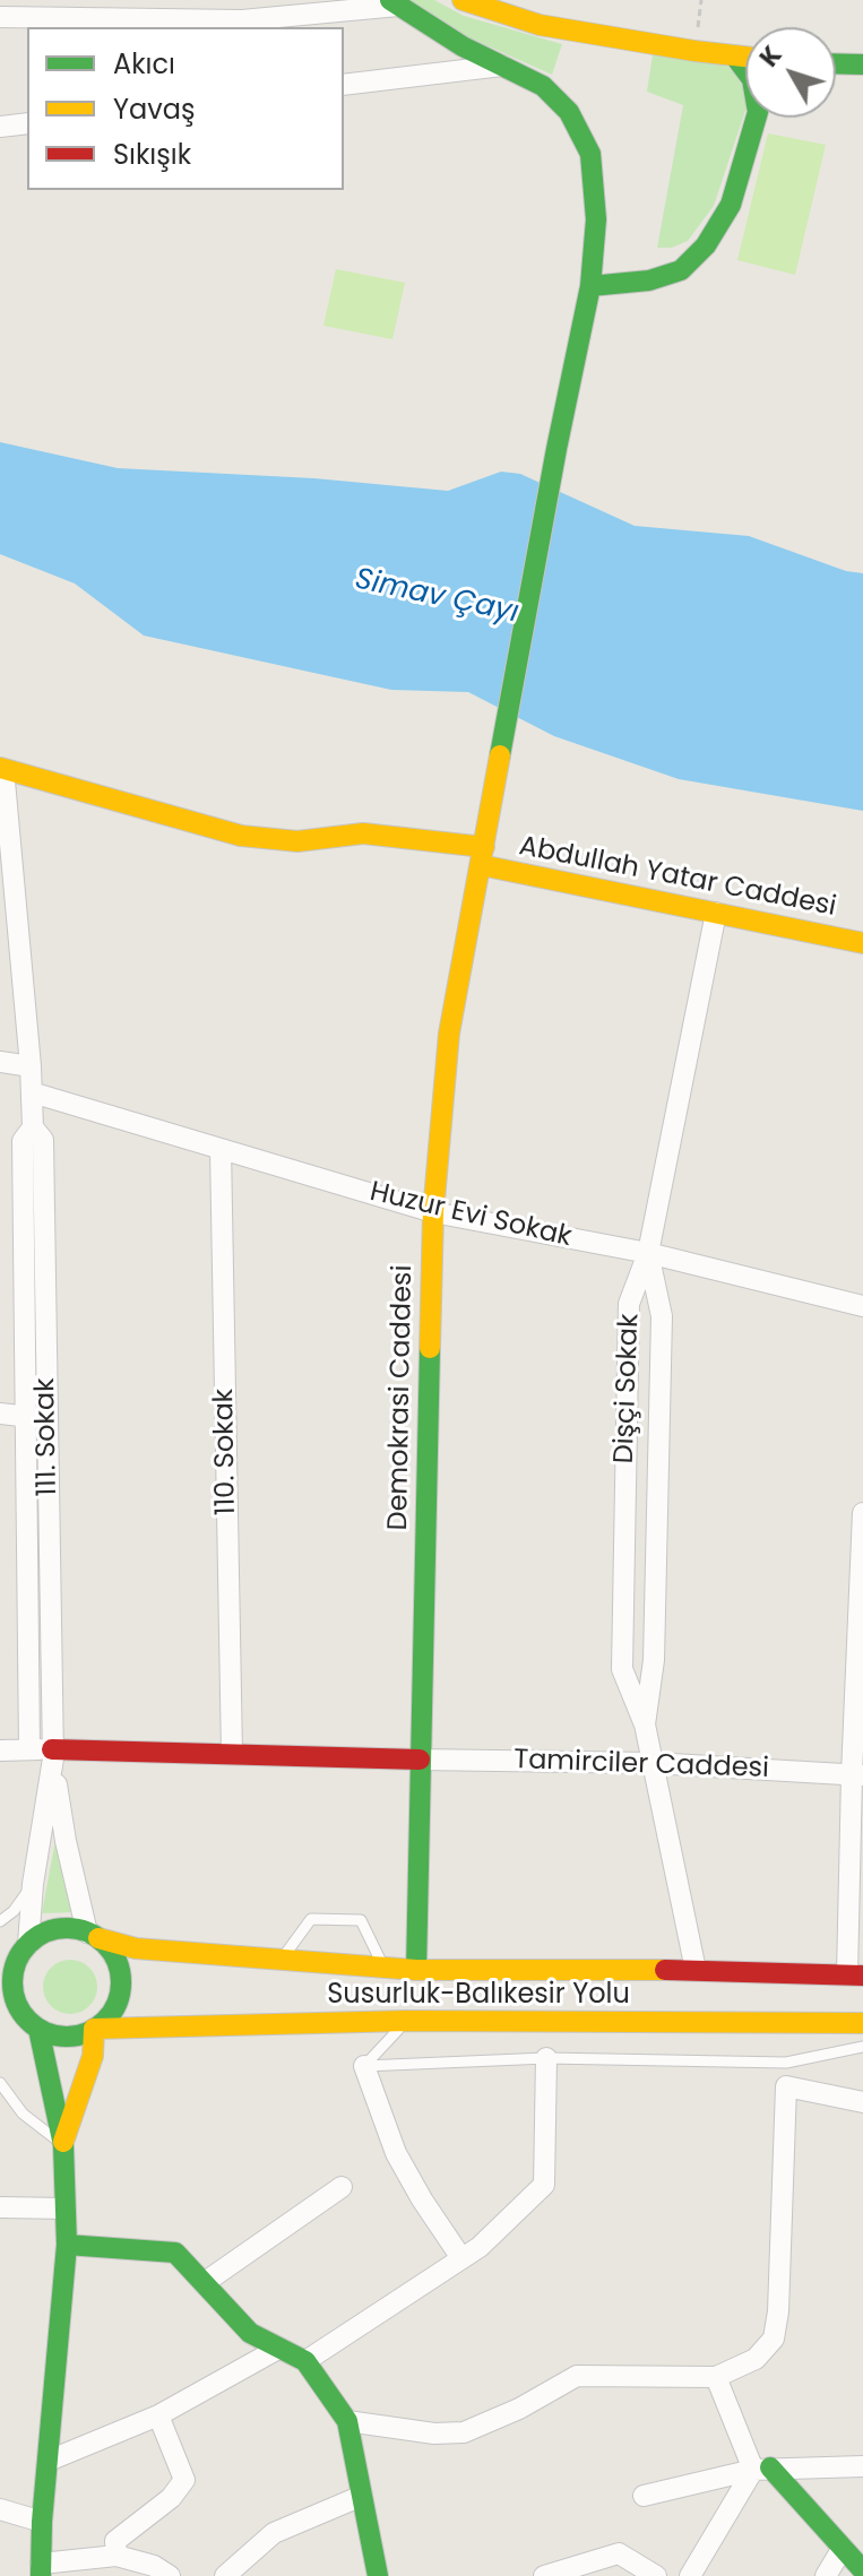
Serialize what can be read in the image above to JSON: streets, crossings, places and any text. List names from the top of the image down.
{
  "streets": {
    "main road": ["Abdullah Yatar Caddesi", "Demokrasi Caddesi", "Susurluk-Balıkesir Yolu"],
    "street": [
      "Huzur Evi Sokak",
      "Dişçi Sokak",
      "111. Sokak",
      "110. Sokak",
      "Tamirciler Caddesi"
    ]
  },
  "crossings": [
    ["Abdullah Yatar Caddesi", "Demokrasi Caddesi"],
    ["Abdullah Yatar Caddesi", "111. Sokak"],
    ["Huzur Evi Sokak", "Dişçi Sokak"],
    ["Huzur Evi Sokak", "Demokrasi Caddesi"],
    ["Huzur Evi Sokak", "111. Sokak"],
    ["Huzur Evi Sokak", "110. Sokak"],
    ["Demokrasi Caddesi", "Tamirciler Caddesi"],
    ["Demokrasi Caddesi", "Susurluk-Balıkesir Yolu"]
  ],
  "water": ["Simav Çayı"],
  "legend": ["Akıcı", "Yavaş", "Sıkışık"],
  "north": "top left"
}
